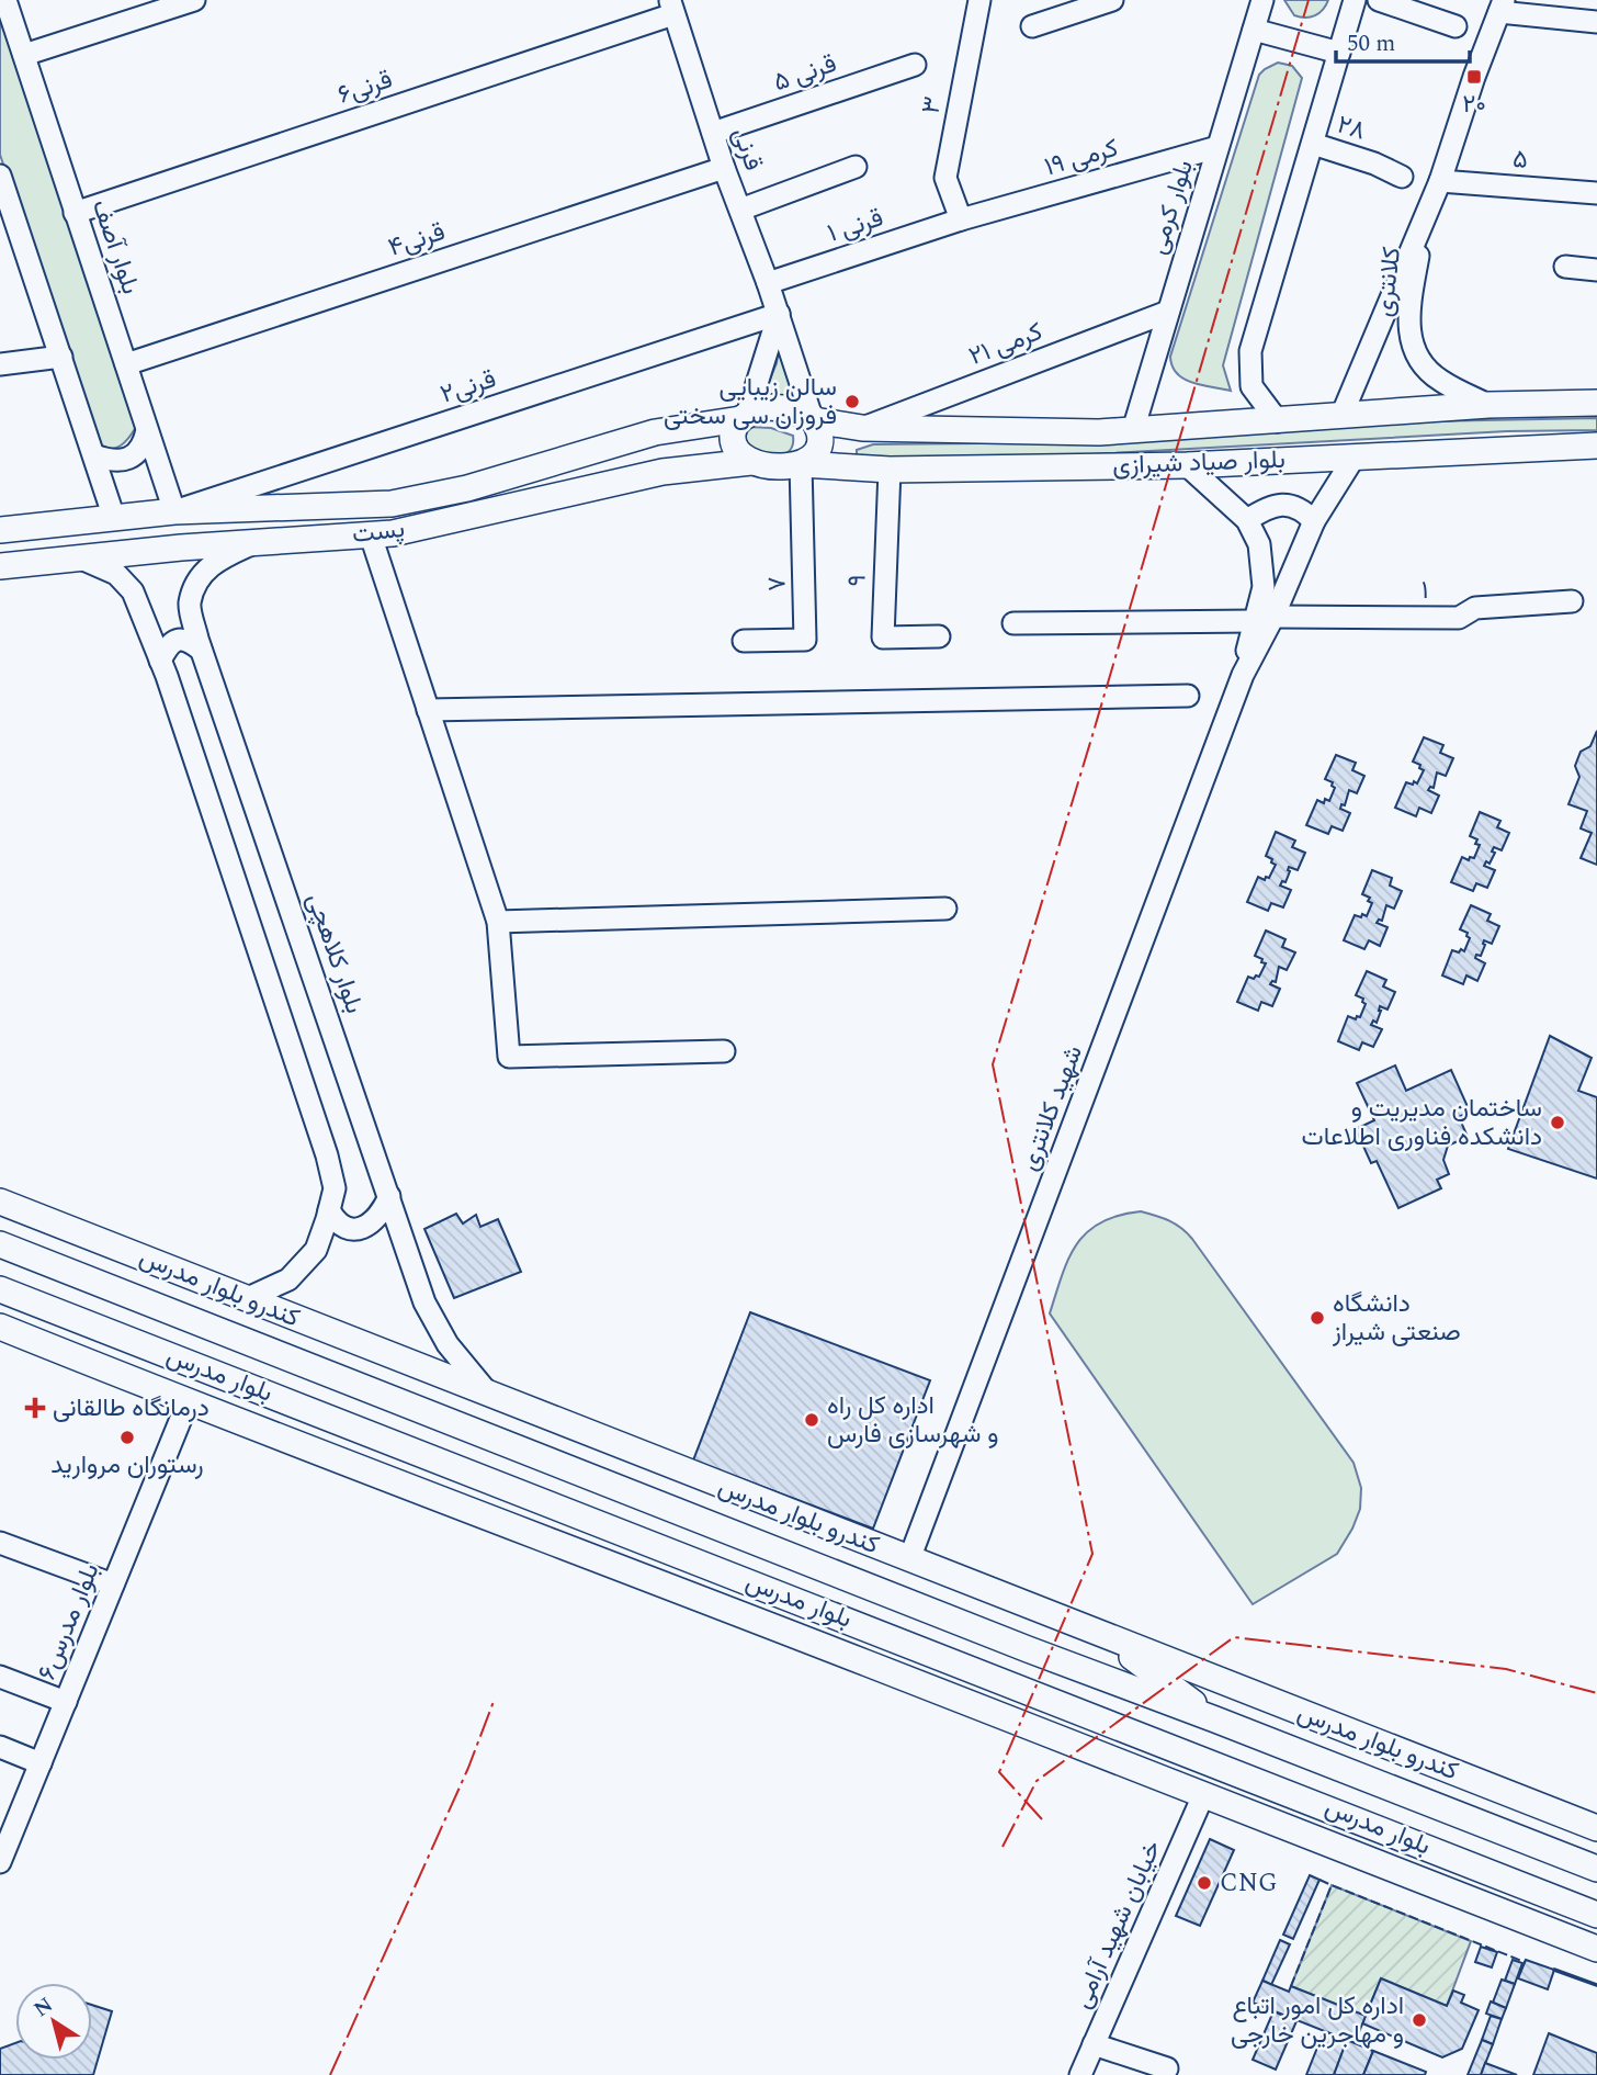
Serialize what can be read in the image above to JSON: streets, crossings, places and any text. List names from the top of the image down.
{
  "streets": {
    "main road": [
      "بلوار صیاد شیرازی",
      "پست",
      "کندرو بلوار مدرس",
      "بلوار مدرس"
    ],
    "street": [
      "قرنی ۵",
      "قرنی۶",
      "۳",
      "۲۸",
      "قرنی",
      "کرمی ۱۹",
      "۵",
      "بلوار کرمی",
      "قرنی ۱",
      "قرنی۴",
      "بلوار آصف",
      "کلانتری",
      "کرمی ۲۱",
      "قرنی۲",
      "۹",
      "۷",
      "۱",
      "بلوار کلاهچی",
      "شهید کلانتری",
      "بلوار مدرس۶",
      "خیابان شهید آرامی"
    ]
  },
  "crossings": [
    ["قرنی ۵", "قرنی"],
    ["قرنی۶", "قرنی"],
    ["قرنی۶", "بلوار آصف"],
    ["۳", "کرمی ۱۹"],
    ["۳", "قرنی ۱"],
    ["قرنی", "قرنی ۱"],
    ["قرنی", "قرنی۴"],
    ["قرنی", "قرنی۲"],
    ["قرنی", "بلوار صیاد شیرازی"],
    ["قرنی", "پست"],
    ["قرنی", "۷"],
    ["کرمی ۱۹", "بلوار کرمی"],
    ["کرمی ۱۹", "قرنی ۱"],
    ["۵", "کلانتری"],
    ["بلوار کرمی", "کرمی ۲۱"],
    ["بلوار کرمی", "بلوار صیاد شیرازی"],
    ["قرنی۴", "بلوار آصف"],
    ["بلوار آصف", "قرنی۲"],
    ["بلوار آصف", "پست"],
    ["کلانتری", "بلوار صیاد شیرازی"],
    ["کرمی ۲۱", "بلوار صیاد شیرازی"],
    ["قرنی۲", "پست"],
    ["بلوار صیاد شیرازی", "پست"],
    ["بلوار صیاد شیرازی", "۹"],
    ["بلوار صیاد شیرازی", "۷"],
    ["پست", "۷"],
    ["پست", "بلوار کلاهچی"],
    ["۱", "شهید کلانتری"],
    ["بلوار کلاهچی", "کندرو بلوار مدرس"],
    ["شهید کلانتری", "کندرو بلوار مدرس"]
  ],
  "places": {
    "transit": ["۲۰"],
    "other": [
      "سالن زیبایی فروزان سی سختی",
      "ساختمان مدیریت و دانشکده فناوری اطلاعات",
      "دانشگاه صنعتی شیراز",
      "اداره کل راه و شهرسازی فارس",
      "رستوران مروارید",
      "CNG",
      "اداره کل امور اتباع و مهاجرین خارجی"
    ],
    "health": ["درمانگاه طالقانی"]
  },
  "scale_bar": "50 m",
  "north": "top left"
}
